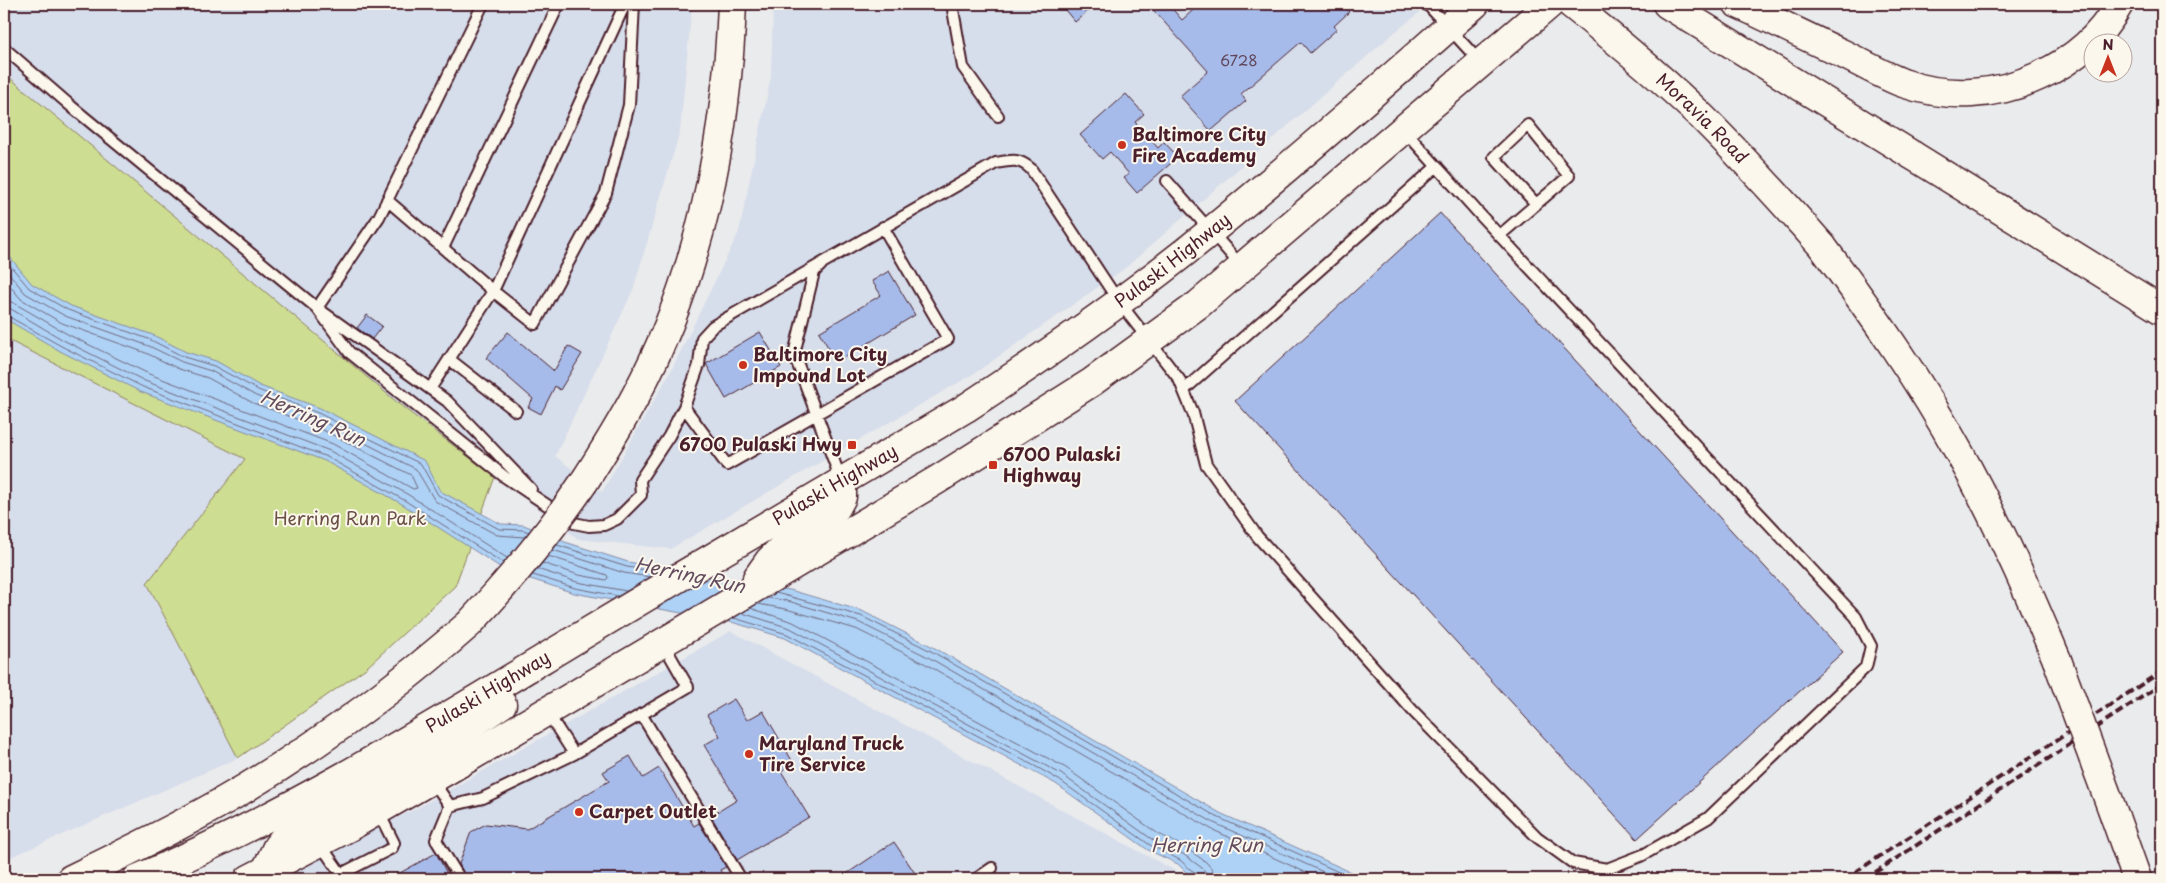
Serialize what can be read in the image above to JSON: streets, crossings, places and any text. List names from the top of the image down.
{
  "streets": {
    "main road": ["Moravia Road", "Pulaski Highway"]
  },
  "water": ["Herring Run"],
  "parks": ["Herring Run Park"],
  "places": {
    "other": [
      "Baltimore City Fire Academy",
      "Baltimore City Impound Lot",
      "Maryland Truck Tire Service",
      "Carpet Outlet"
    ],
    "transit": ["6700 Pulaski Hwy", "6700 Pulaski Highway"]
  },
  "house_numbers": ["6728"],
  "north": "top"
}
